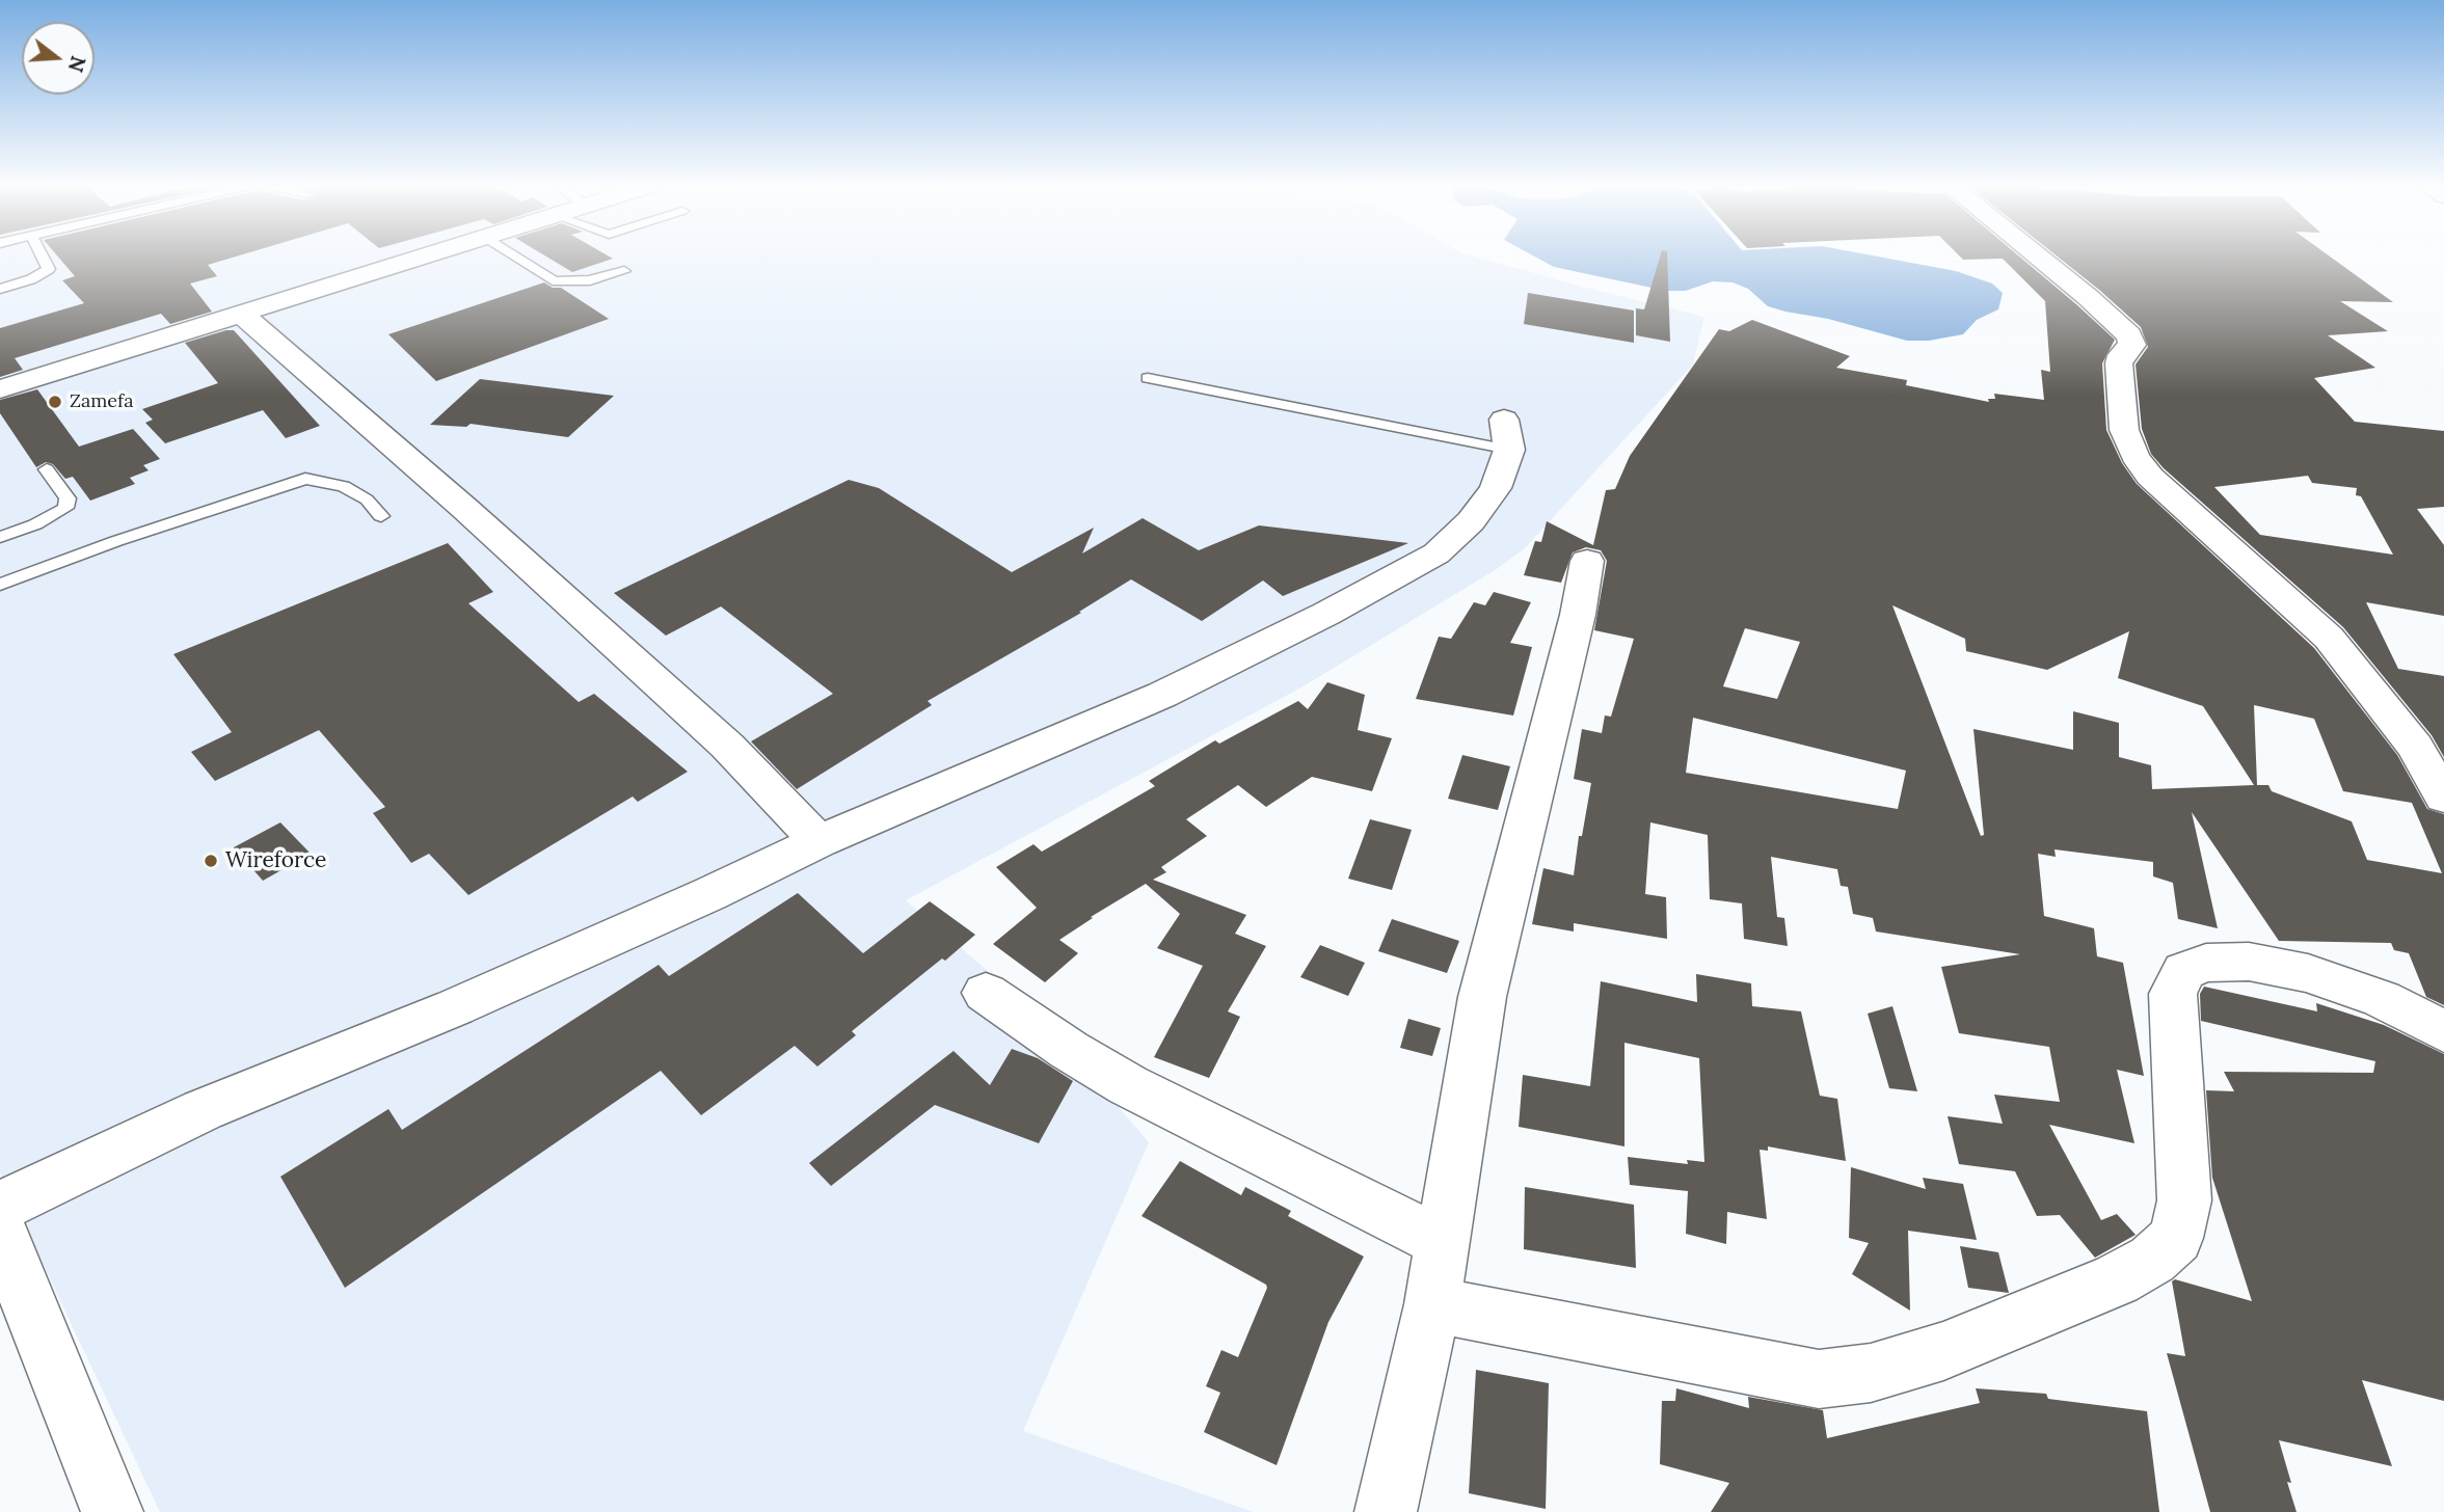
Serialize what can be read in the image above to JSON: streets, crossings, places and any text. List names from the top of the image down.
{
  "places": ["Zamefa", "Wireforce"],
  "north": "right"
}
